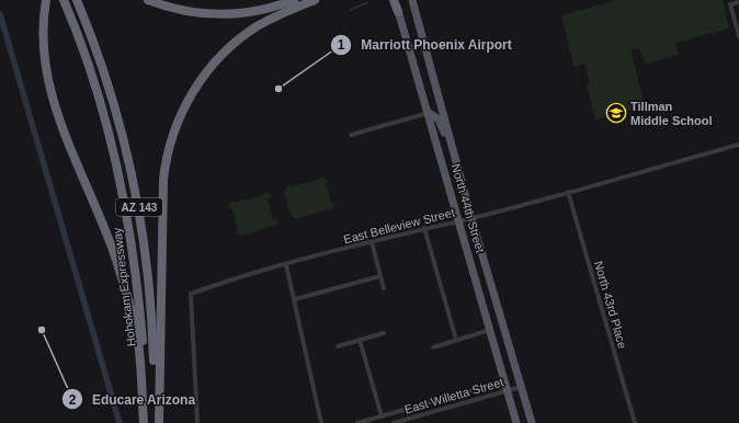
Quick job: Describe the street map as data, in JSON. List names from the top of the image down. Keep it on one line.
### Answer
{"streets":{"highway":["AZ 143","Hohokam Expressway"],"main road":["North 44th Street"],"street":["East Belleview Street","North 43rd Place","East Willetta Street"]},"crossings":[["North 44th Street","East Belleview Street"],["North 44th Street","East Willetta Street"],["East Belleview Street","North 43rd Place"]],"places":{"other":["Marriott Phoenix Airport","Educare Arizona"],"school or university":["Tillman Middle School"]}}
